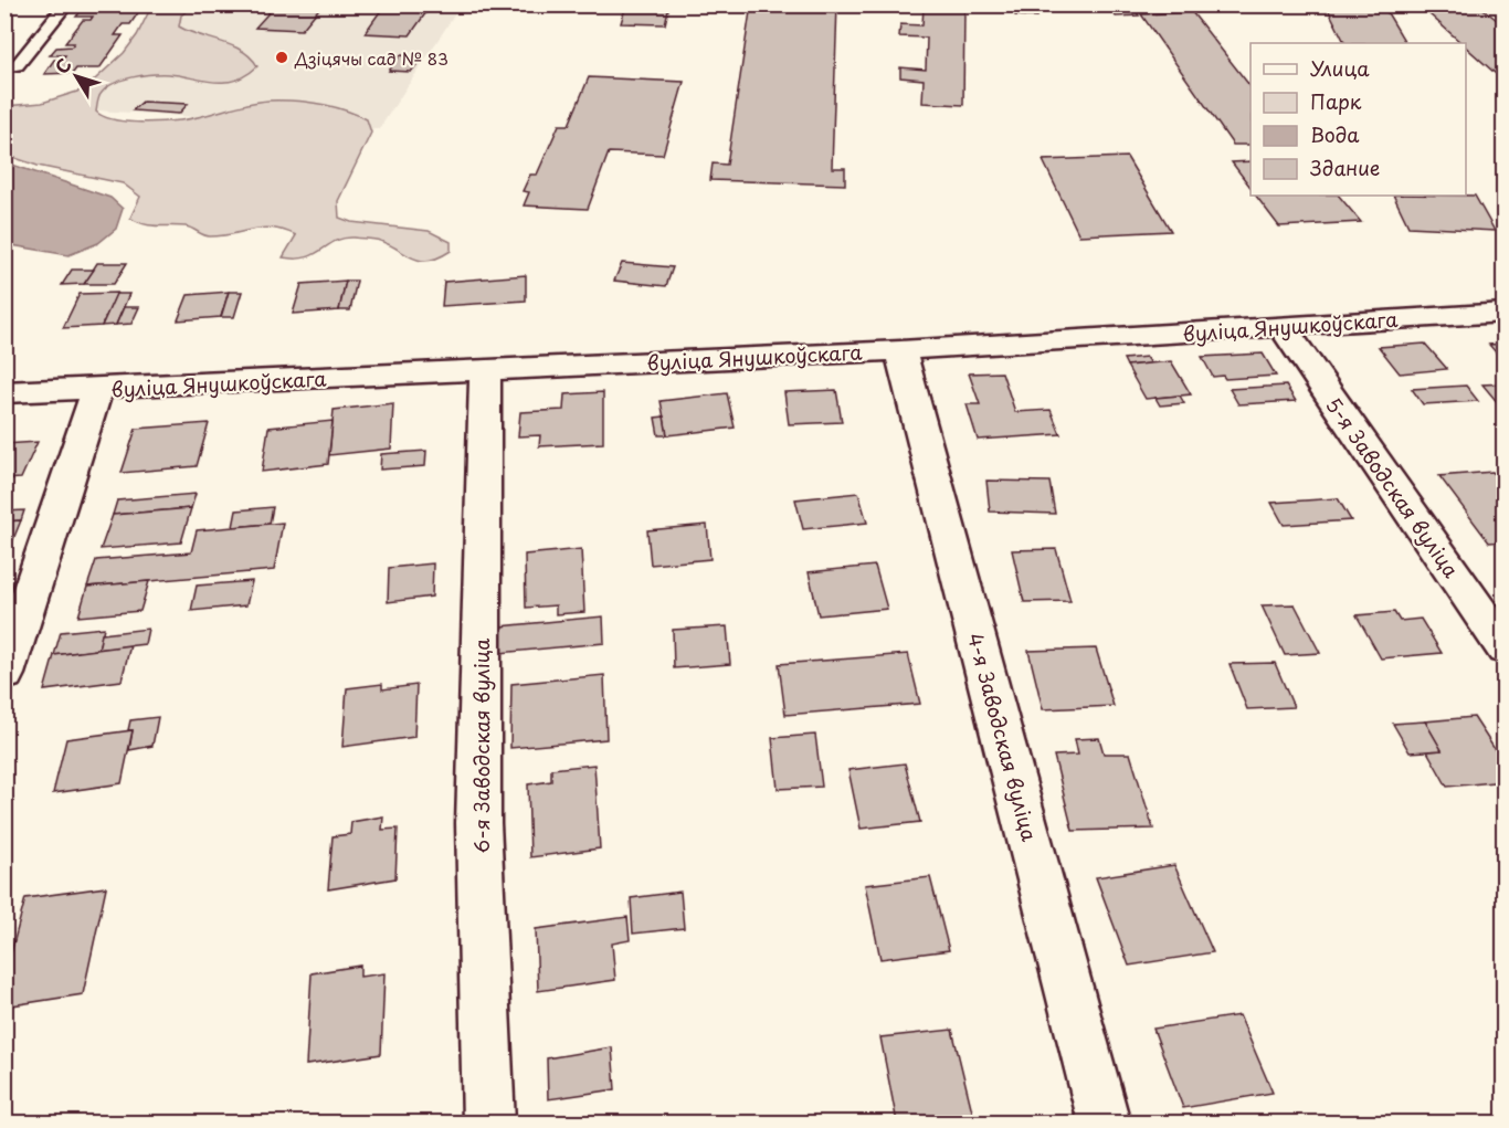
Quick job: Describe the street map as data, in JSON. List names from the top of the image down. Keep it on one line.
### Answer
{"streets":{"street":["вуліца Янушкоўскага","5-я Заводская вуліца","4-я Заводская вуліца","6-я Заводская вуліца"]},"crossings":[["вуліца Янушкоўскага","5-я Заводская вуліца"],["вуліца Янушкоўскага","4-я Заводская вуліца"],["вуліца Янушкоўскага","6-я Заводская вуліца"]],"places":["Дзіцячы сад № 83"],"legend":["Улица","Парк","Вода","Здание"],"north":"top left"}
